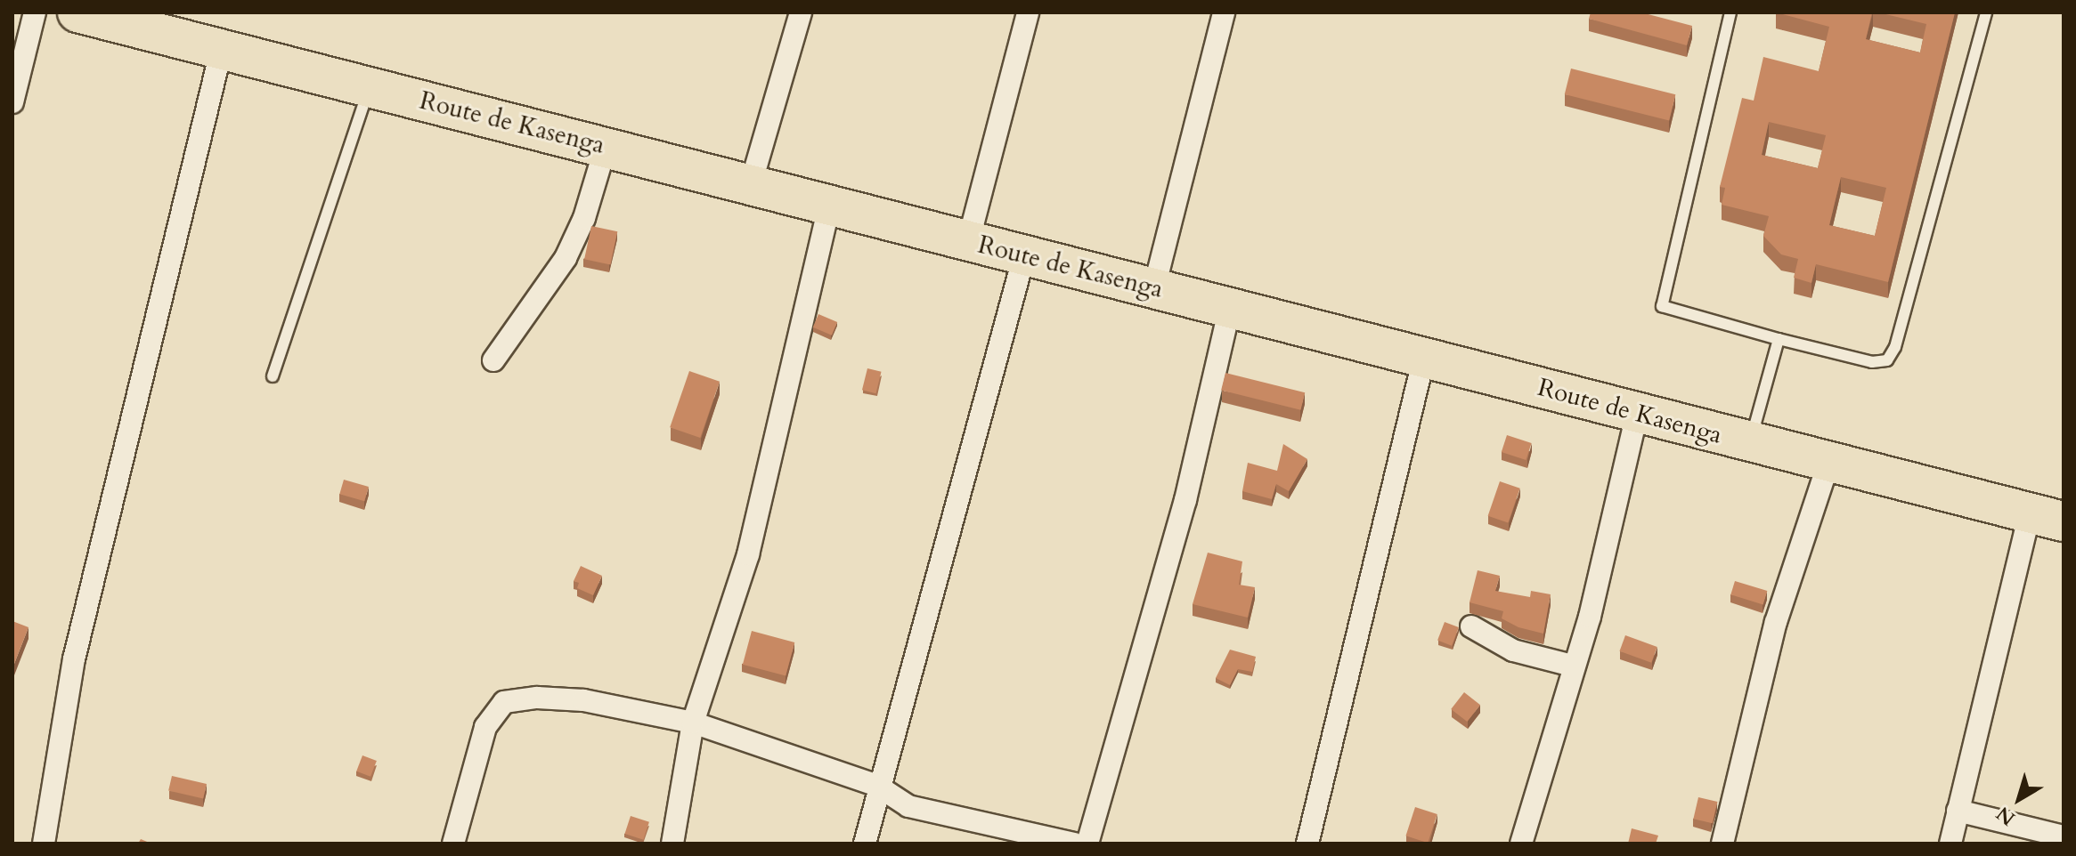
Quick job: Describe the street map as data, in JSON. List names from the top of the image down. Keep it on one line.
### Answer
{"streets":{"highway":["Route de Kasenga"]},"north":"bottom left"}
